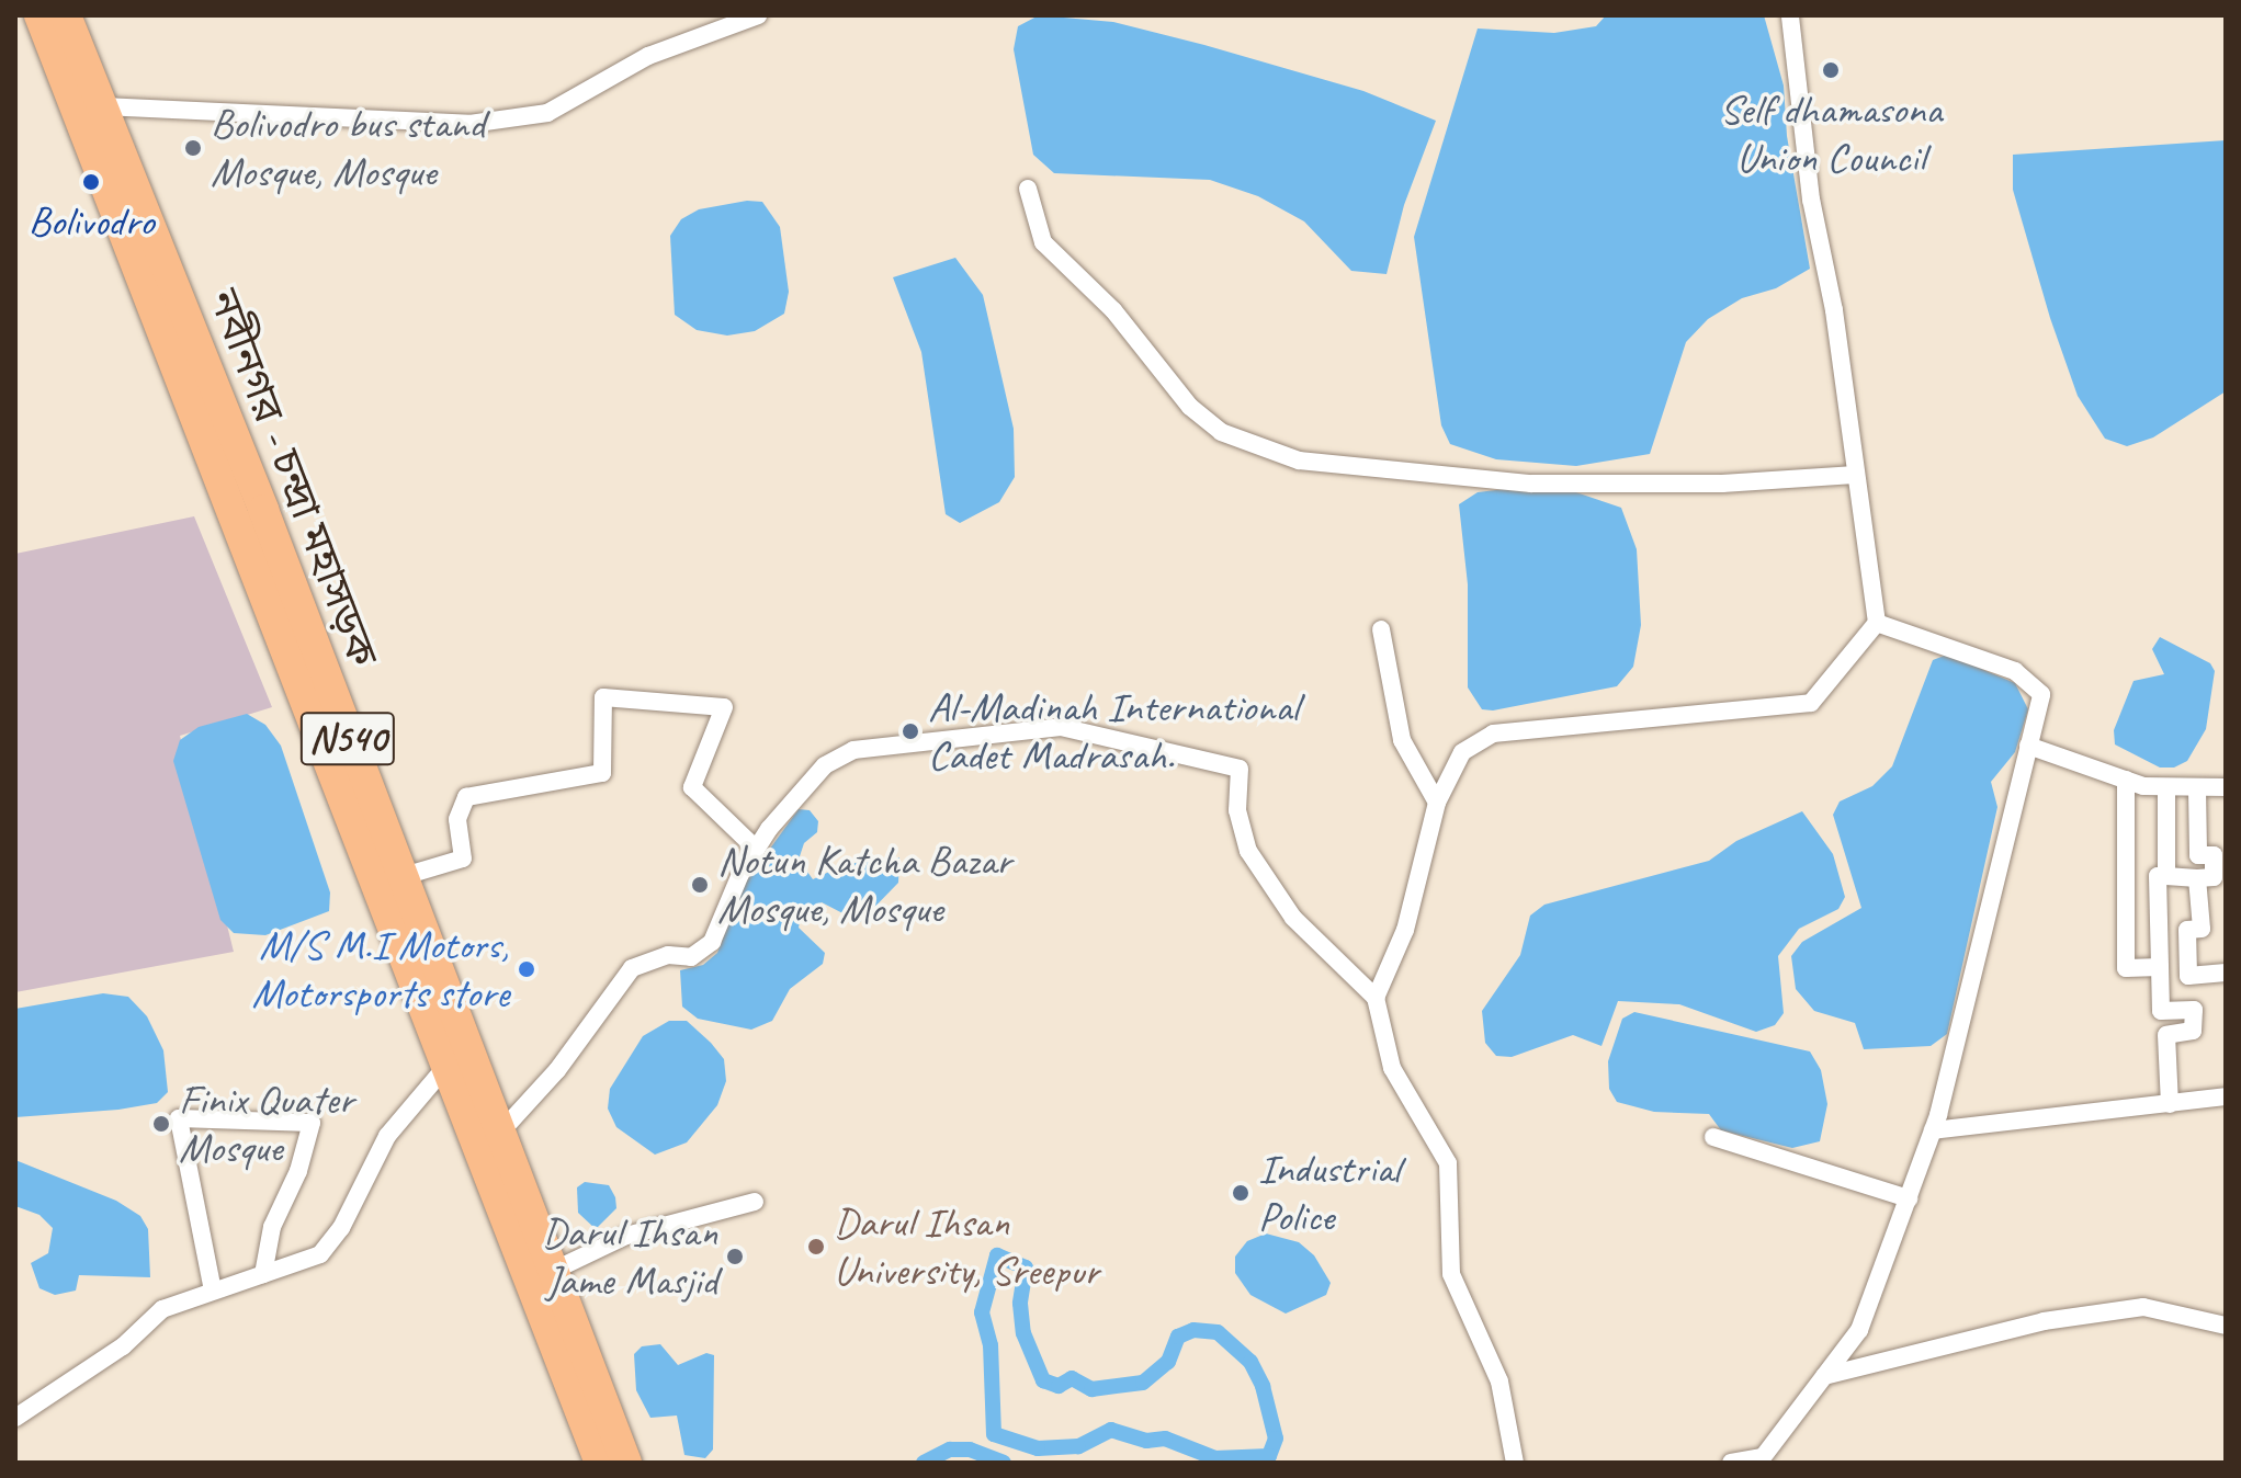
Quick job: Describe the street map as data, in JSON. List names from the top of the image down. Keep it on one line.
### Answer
{"streets":{"highway":["নবীনগর - চন্দ্রা মহাসড়ক","N540"]},"places":["Self dhamasona Union Council","Bolivodro bus stand Mosque, Mosque","Bolivodro","Al-Madinah International Cadet Madrasah.","Notun Katcha Bazar Mosque, Mosque","M/S M.I Motors, Motorsports store","Finix Quater Mosque","Industrial Police","Darul Ihsan University, Sreepur","Darul Ihsan Jame Masjid"]}
